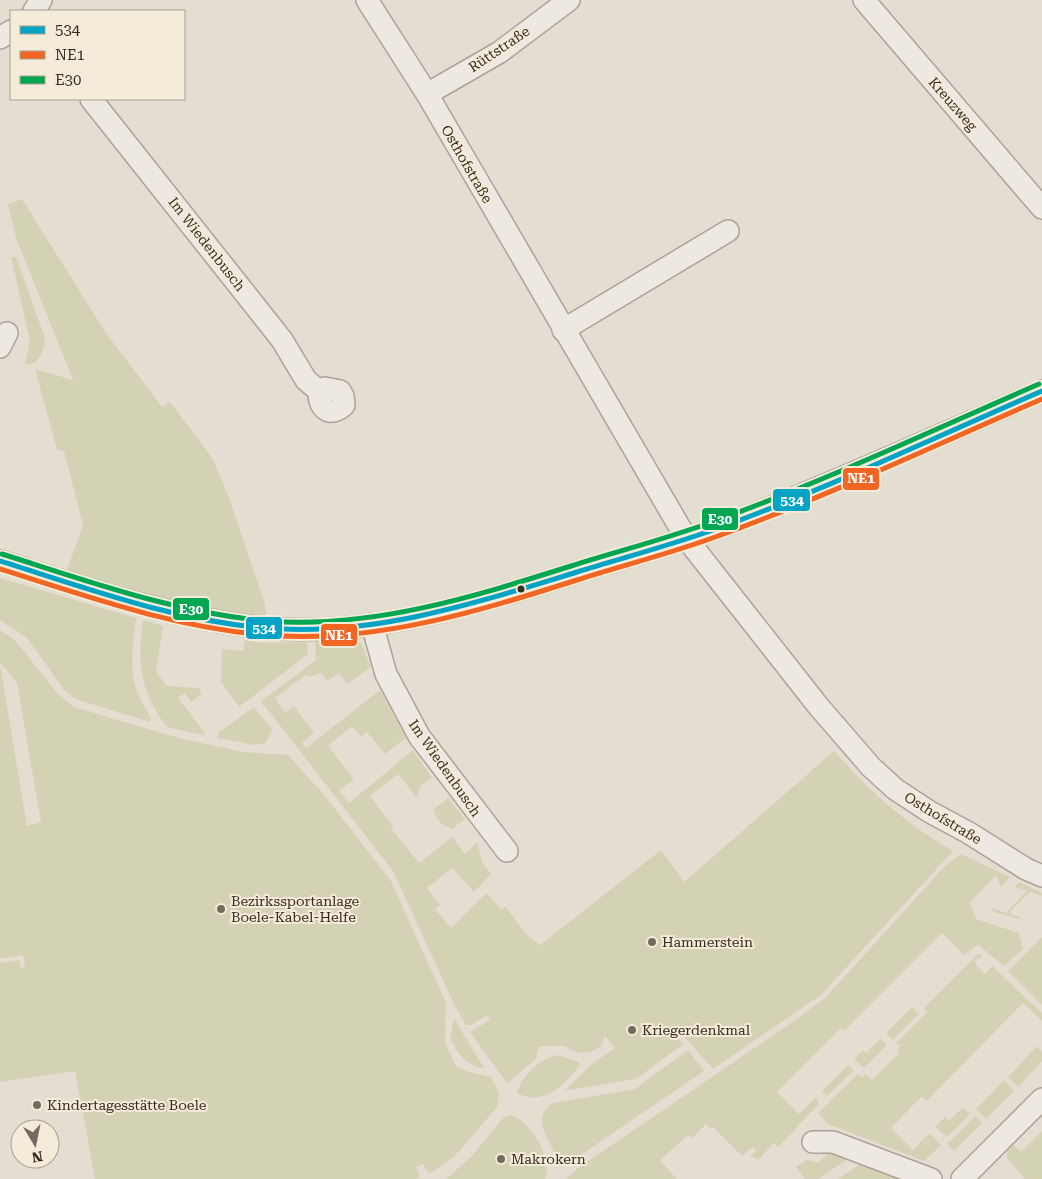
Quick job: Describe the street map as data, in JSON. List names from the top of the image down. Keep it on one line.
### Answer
{"streets":{"street":["Rüttstraße","Kreuzweg","Osthofstraße","Im Wiedenbusch"]},"crossings":[["Rüttstraße","Osthofstraße"]],"places":["Bezirkssportanlage Boele-Kabel-Helfe","Hammerstein","Kriegerdenkmal","Kindertagesstätte Boele","Makrokern"],"lines":["transit line E30","transit line 534","transit line NE1"],"legend":["534","NE1","E30"],"north":"bottom"}
